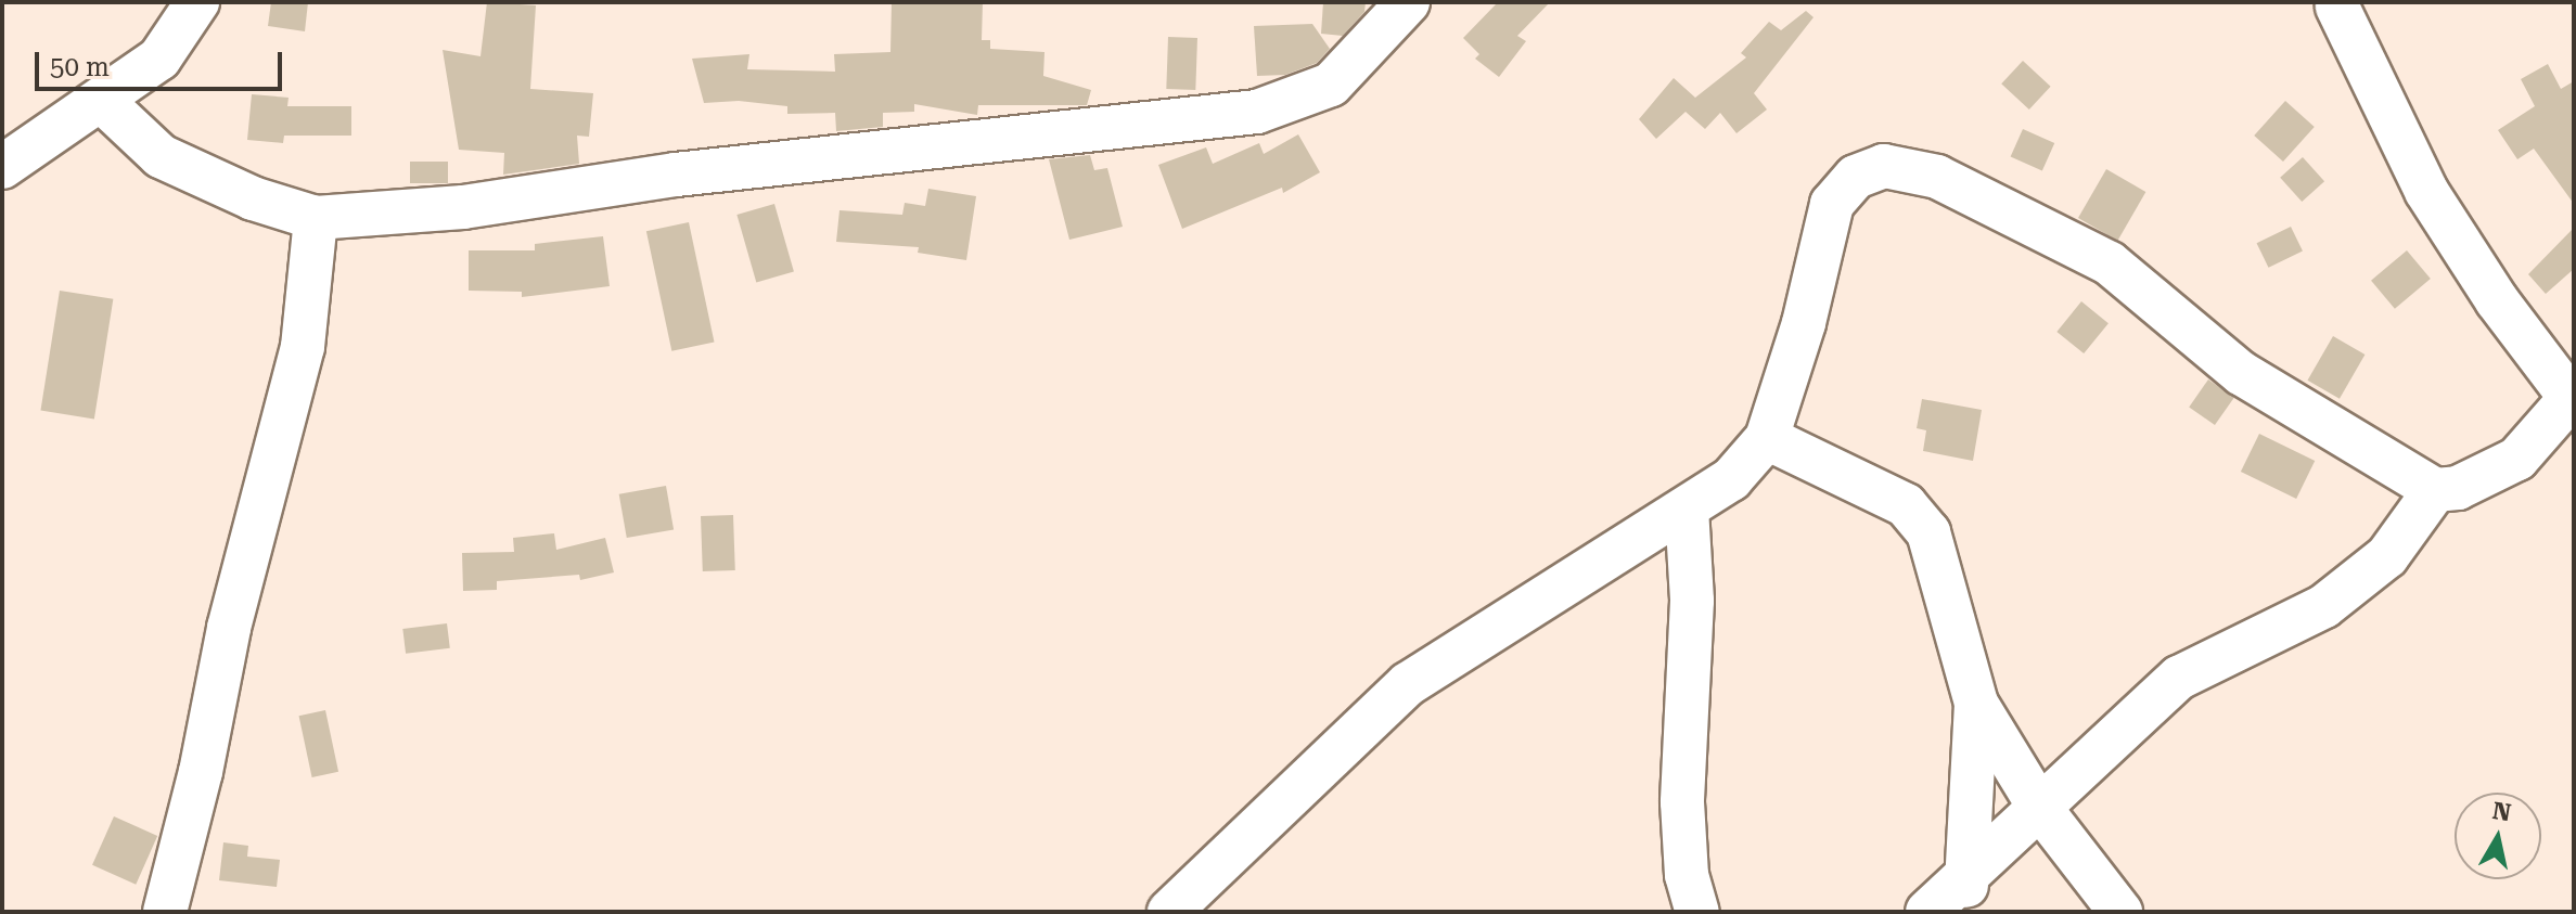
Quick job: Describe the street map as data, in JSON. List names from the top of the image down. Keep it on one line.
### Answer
{"scale_bar":"50 m","north":"top"}
